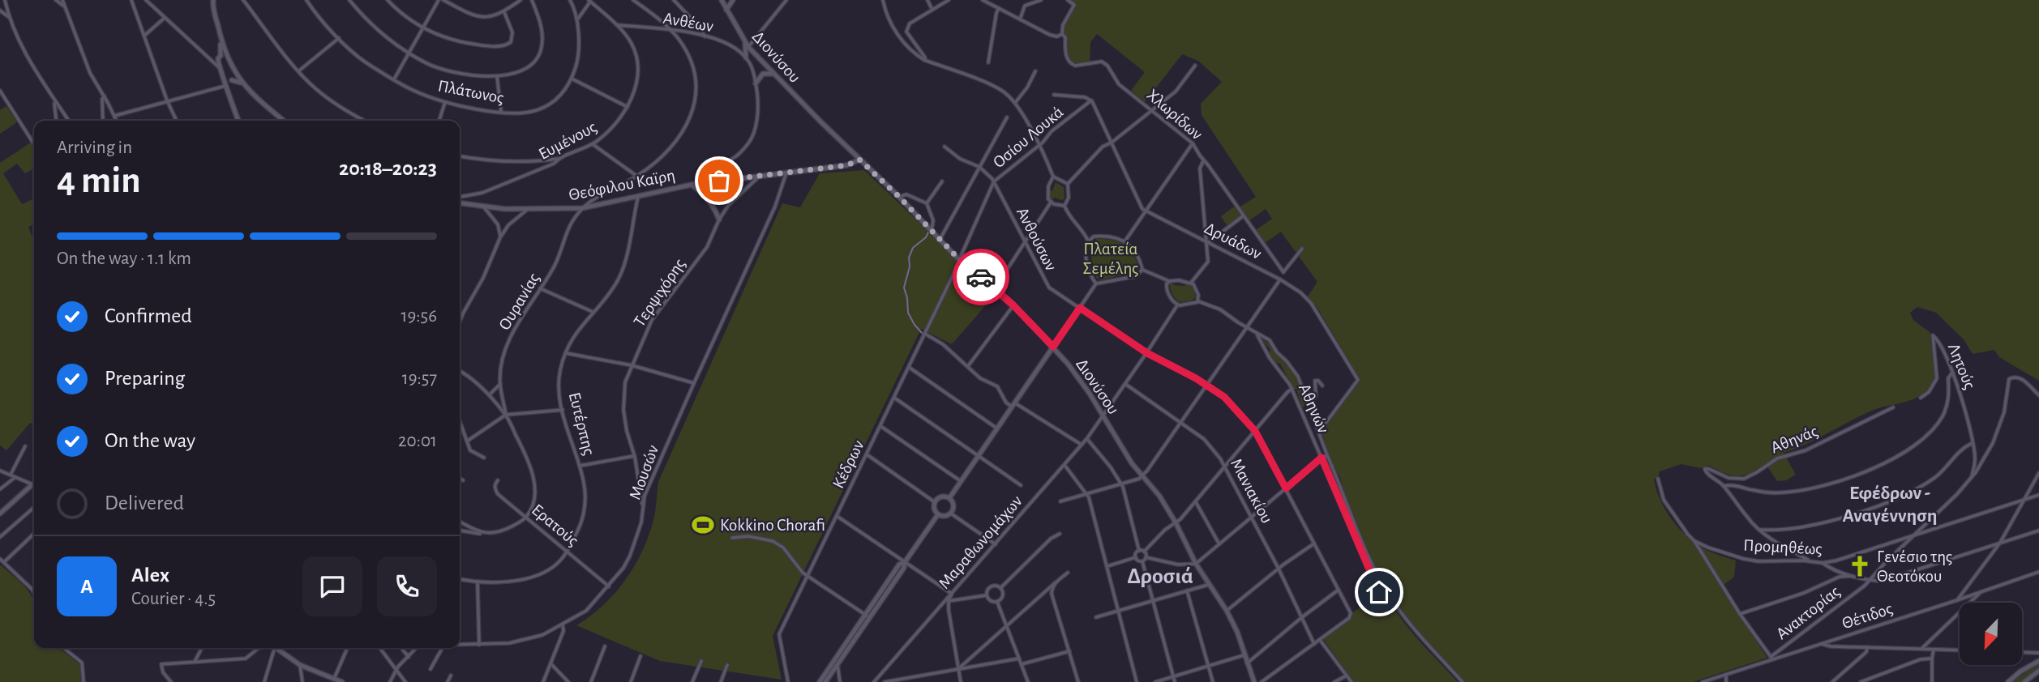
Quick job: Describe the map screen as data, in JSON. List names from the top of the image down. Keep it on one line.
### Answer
{"streets":{"street":["Ανθέων","Διονύσου","Πλάτωνος","Χλωρίδων","Οσίου Λουκά","Ευμένους","Θεόφιλου Καϊρη","Ανθούσων","Δρυάδων","Τερψιχόρης","Ουρανίας","Λητούς","Αθηνών","Ευτέρπης","Αθηνάς","Κέδρων","Μουσών","Μανιακίου","Ερατούς","Μαραθωνομάχων","Προμηθέως","Ανακτορίας","Θέτιδος"]},"crossings":[["Ανθέων","Ευμένους"],["Ανθέων","Ουρανίας"],["Διονύσου","Οσίου Λουκά"],["Διονύσου","Θεόφιλου Καϊρη"],["Διονύσου","Κέδρων"],["Διονύσου","Μαραθωνομάχων"],["Οσίου Λουκά","Ανθούσων"],["Οσίου Λουκά","Κέδρων"],["Θεόφιλου Καϊρη","Τερψιχόρης"],["Θεόφιλου Καϊρη","Ουρανίας"],["Θεόφιλου Καϊρη","Ευτέρπης"],["Θεόφιλου Καϊρη","Μουσών"],["Ανθούσων","Μαραθωνομάχων"],["Δρυάδων","Αθηνών"],["Τερψιχόρης","Μουσών"],["Λητούς","Ανακτορίας"],["Αθηνών","Μαραθωνομάχων"],["Ευτέρπης","Ερατούς"],["Μουσών","Ερατούς"],["Μανιακίου","Μαραθωνομάχων"],["Προμηθέως","Ανακτορίας"],["Ανακτορίας","Θέτιδος"]],"districts":["Εφέδρων - Αναγέννηση","Δροσιά"],"parks":["Πλατεία Σεμέλης"],"places":{"sports":["Kokkino Chorafi"],"church":["Γενέσιο της Θεοτόκου"]},"north":"bottom left","page":{"heading":["4 min","Arriving in","20:18–20:23"],"panel":["Alex","Courier · 4.5"],"bar":"On the way · 1.1 km","list":[["Confirmed","19:56"],["Preparing","19:57"],["On the way","20:01"],"Delivered"],"round":"A"}}
